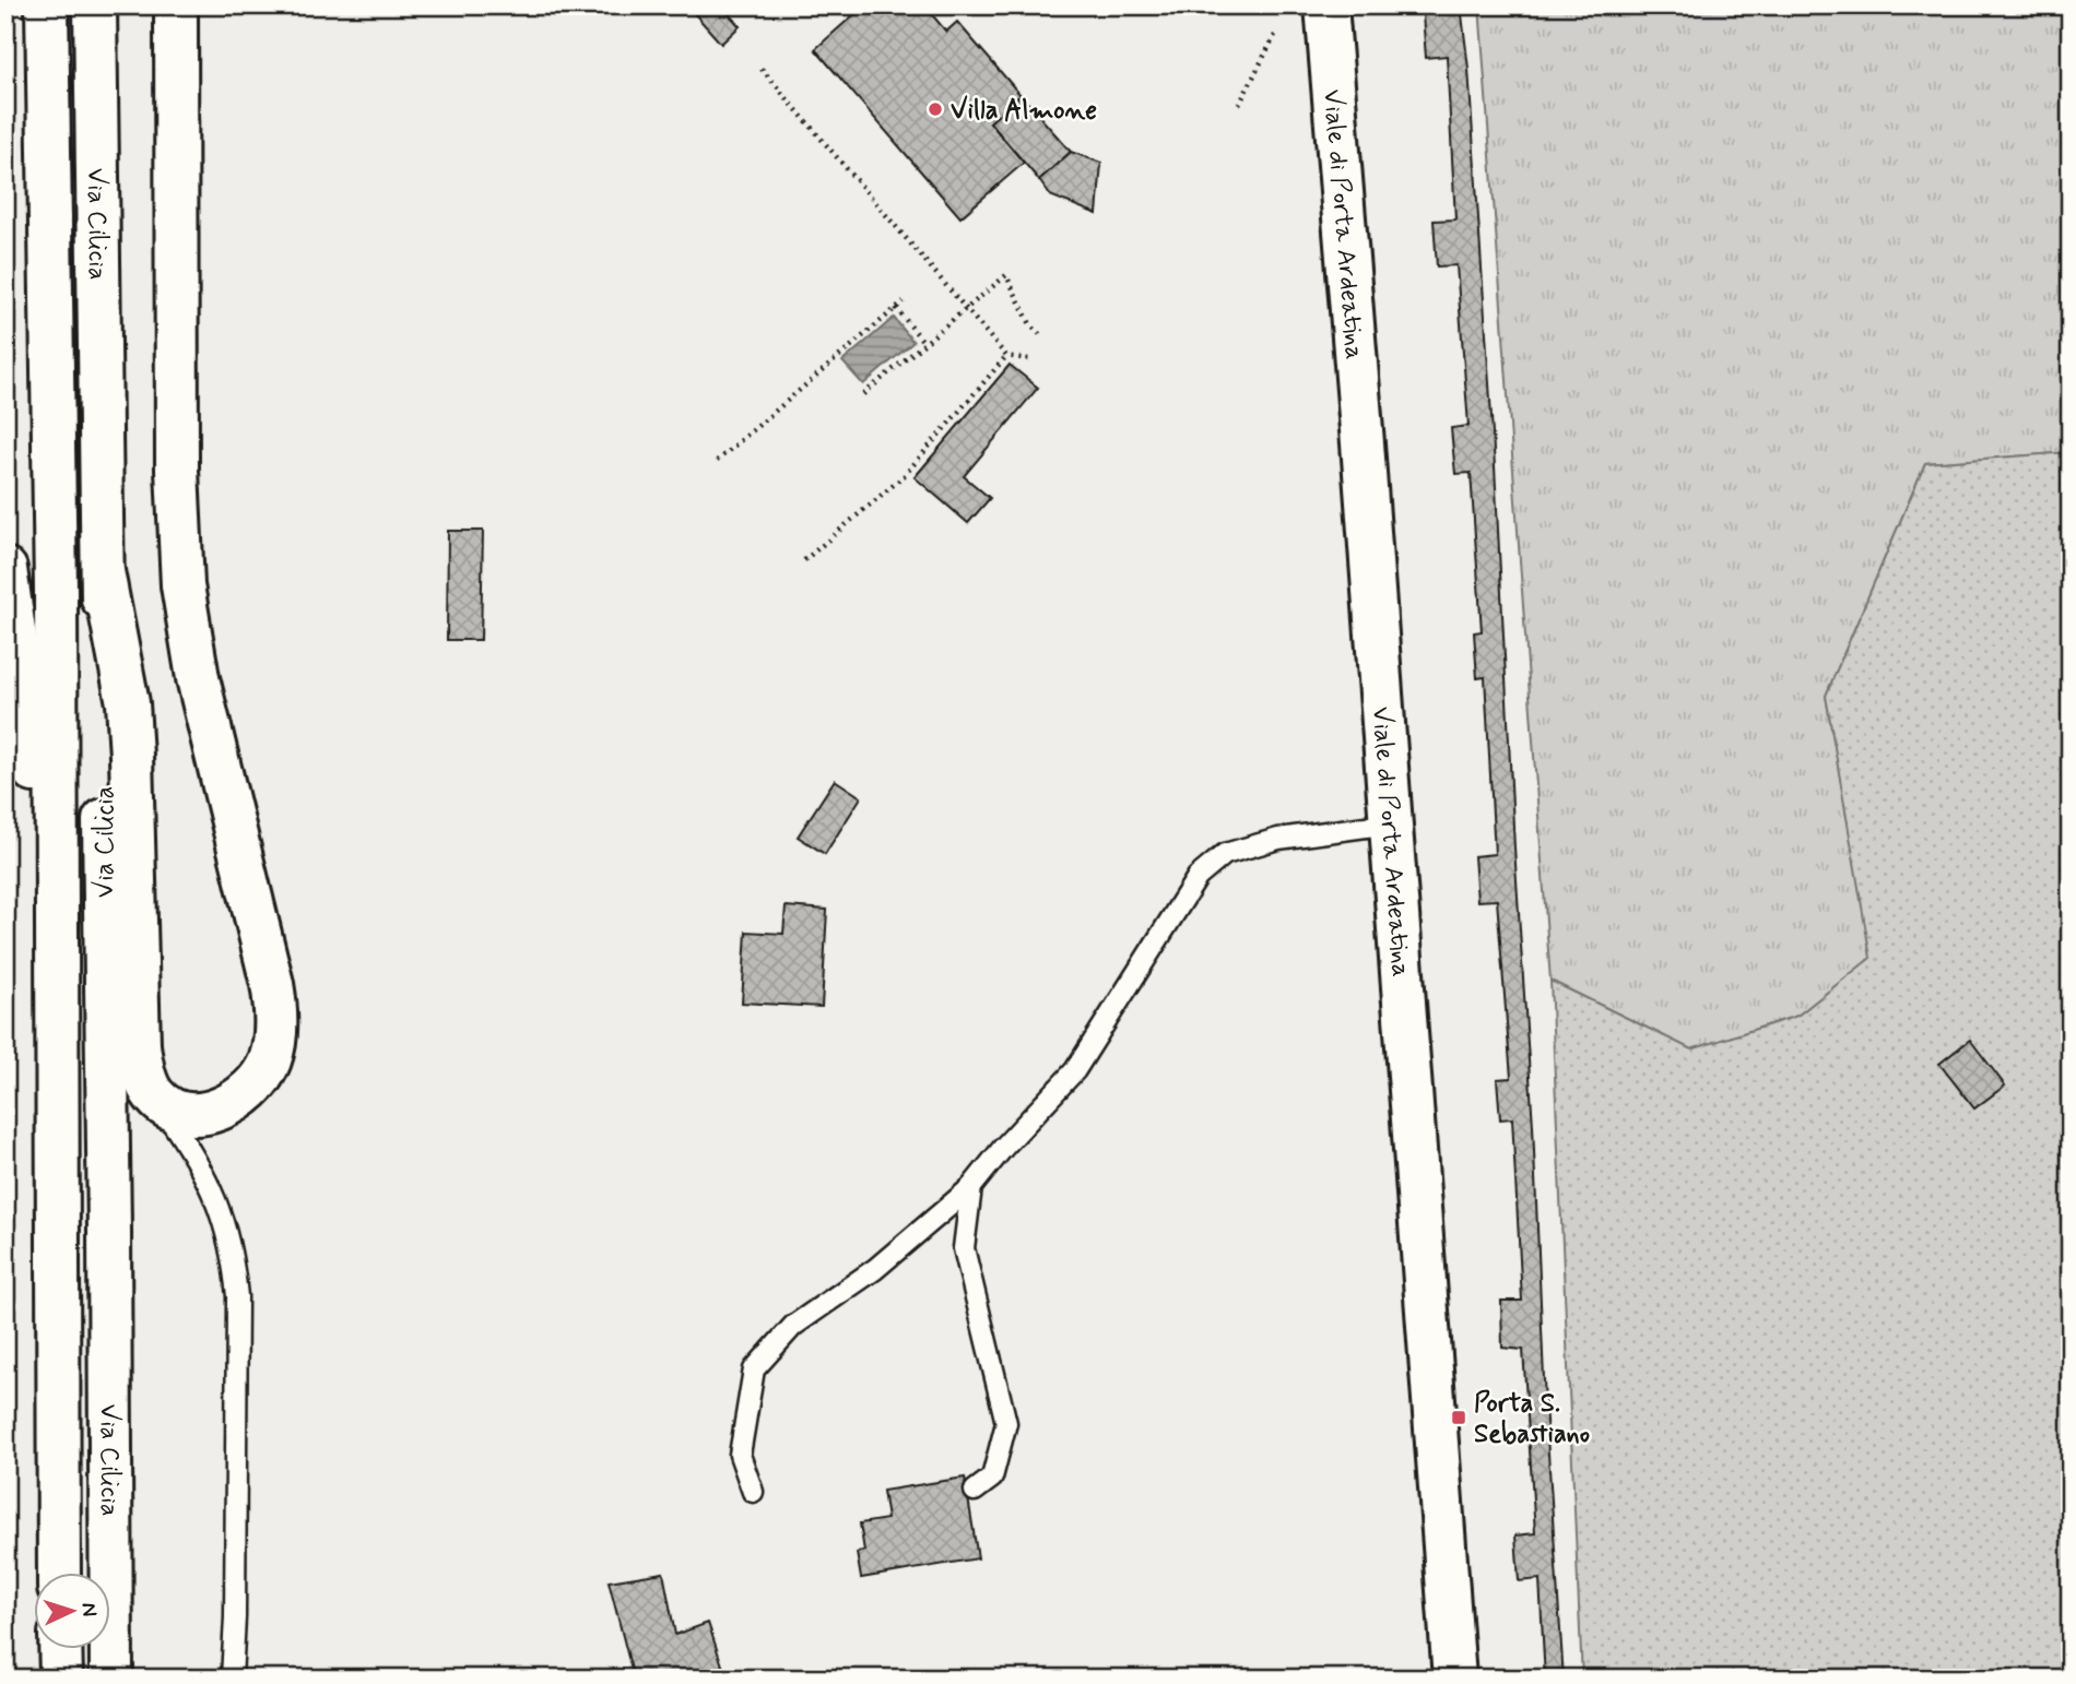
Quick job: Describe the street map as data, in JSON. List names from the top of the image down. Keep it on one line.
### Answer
{"streets":{"main road":["Via Cilicia","Viale di Porta Ardeatina"]},"places":{"other":["Villa Almone"],"transit":["Porta S. Sebastiano"]},"north":"right"}
